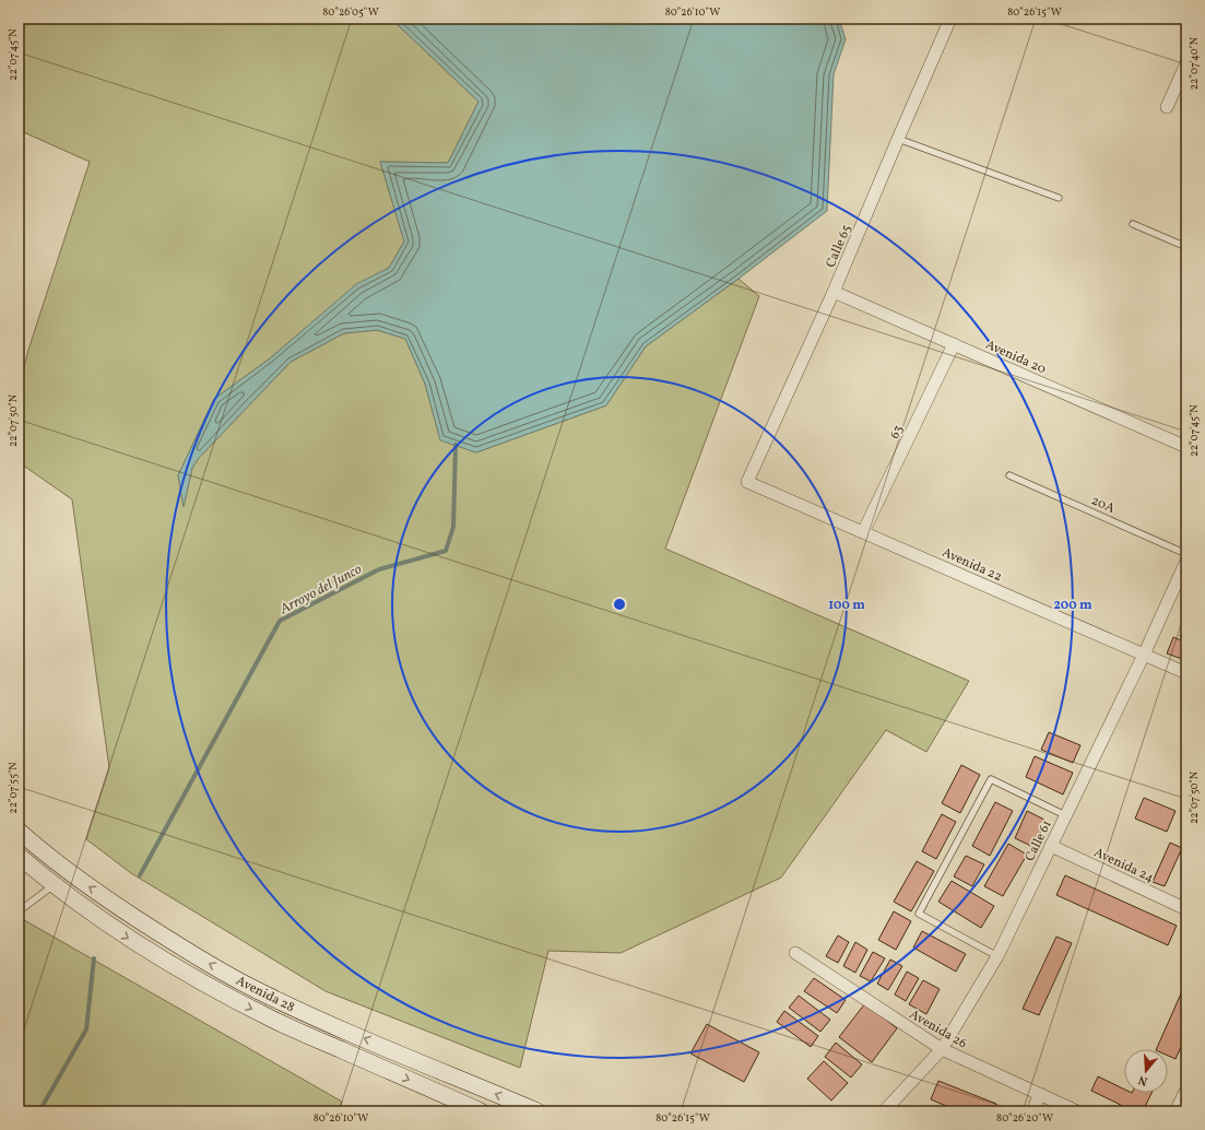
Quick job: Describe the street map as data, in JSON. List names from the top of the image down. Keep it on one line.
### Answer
{"streets":{"main road":["Avenida 28"],"street":["Calle 65","Avenida 20","63","Avenida 22","Calle 61","Avenida 24","Avenida 26"],"lane":["20A"]},"crossings":[["Calle 65","Avenida 20"],["Calle 65","Avenida 22"],["Avenida 20","63"],["63","Avenida 22"],["Avenida 22","Calle 61"],["Calle 61","Avenida 24"],["Calle 61","Avenida 26"]],"water":["Arroyo del Junco"],"north":"bottom","coordinates":["80°26'05\"W","80°26'10\"W","80°26'15\"W","22°07'45\"N","22°07'40\"N","22°07'50\"N","22°07'55\"N","80°26'20\"W"],"rings":["100 m","200 m"]}
